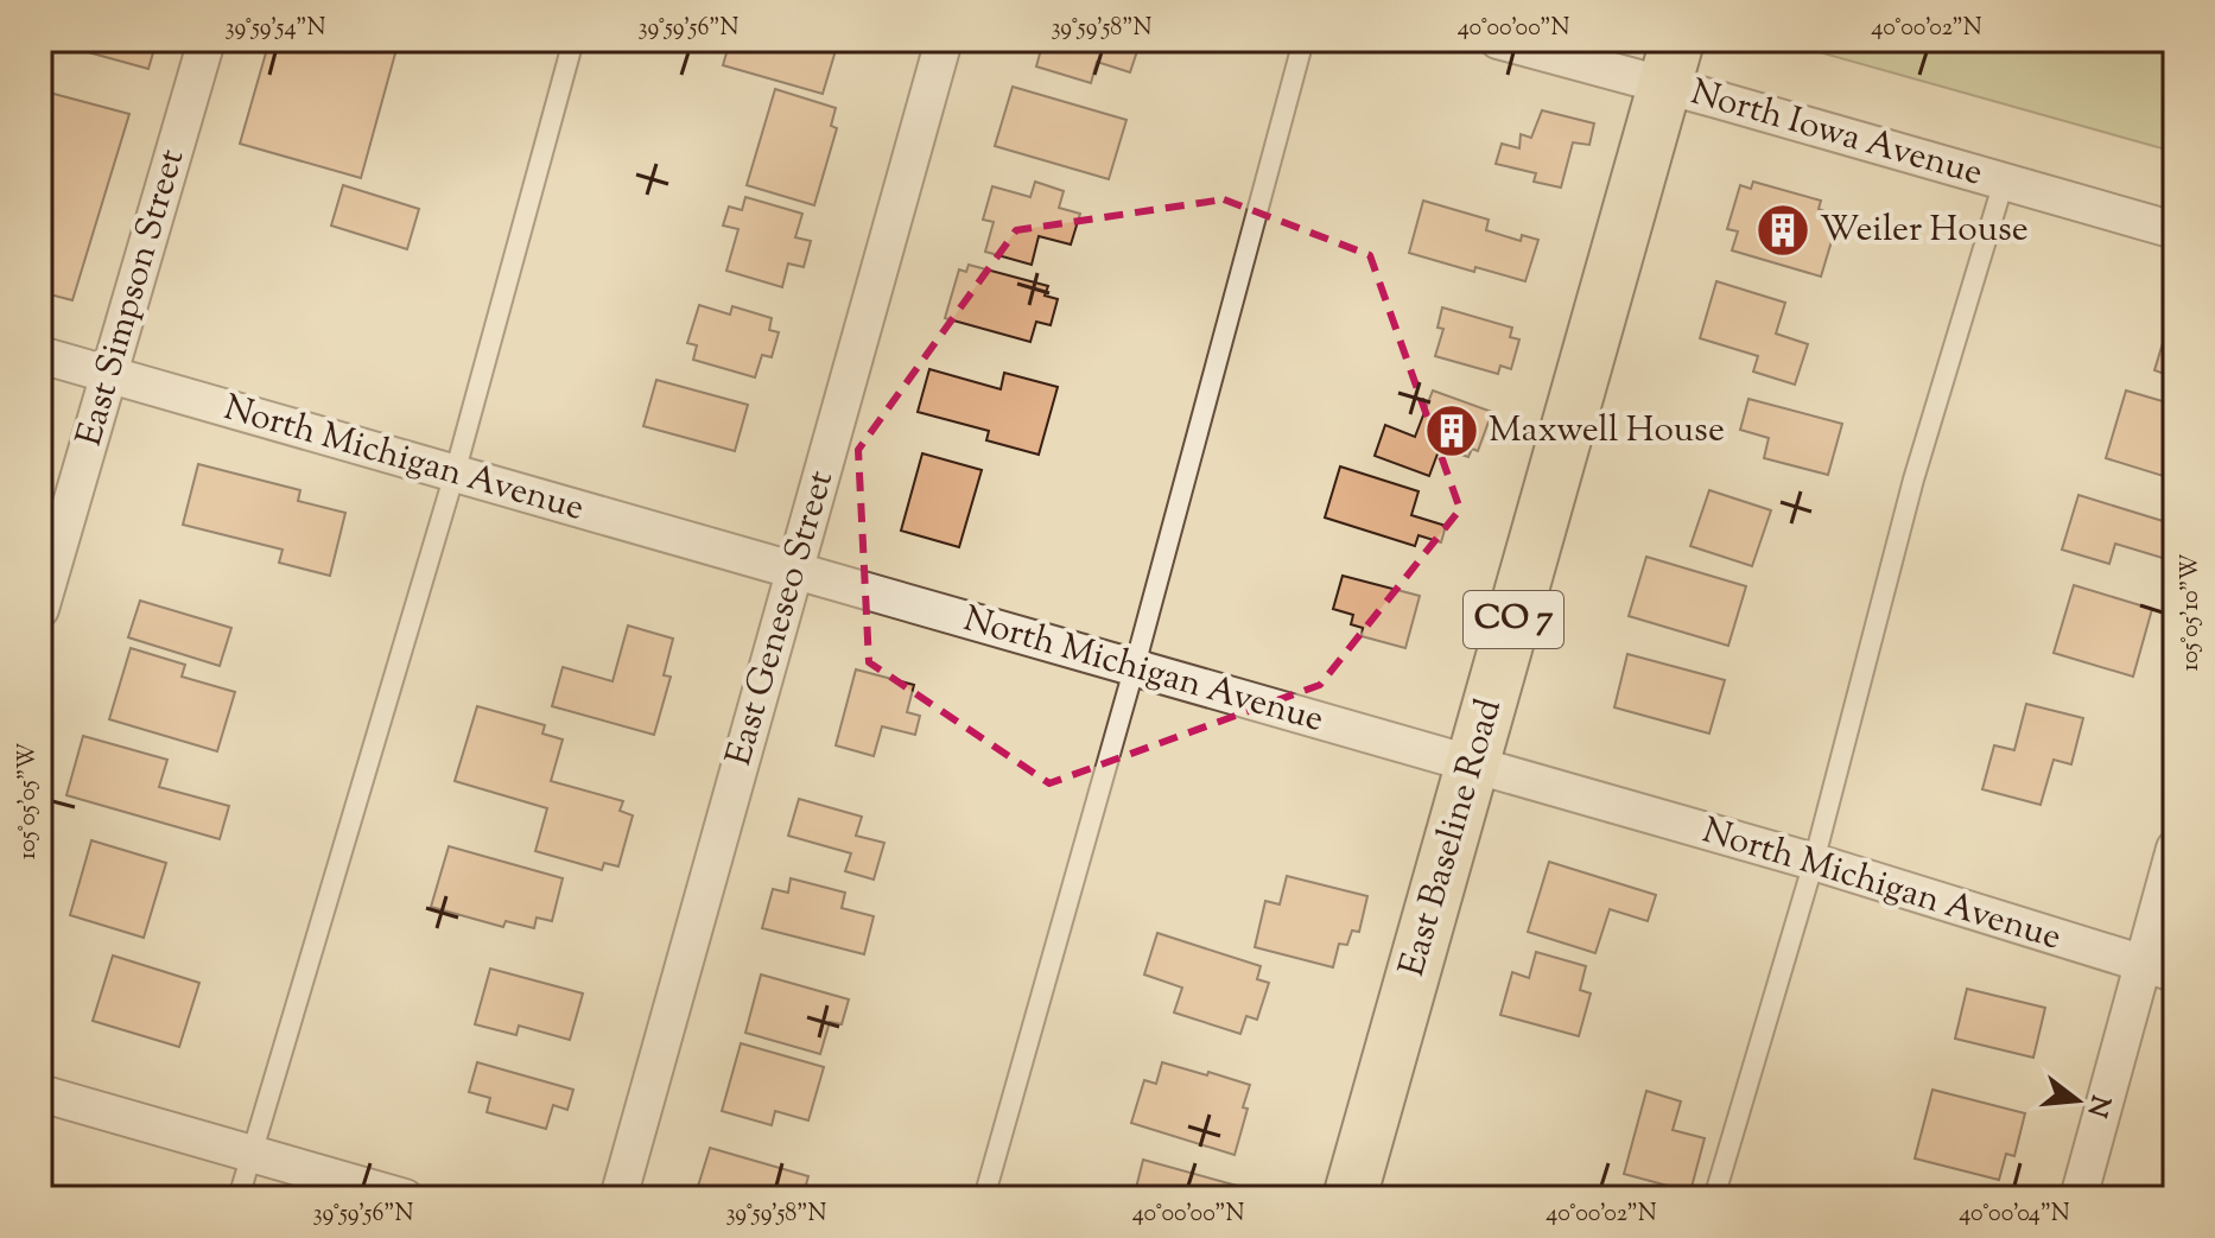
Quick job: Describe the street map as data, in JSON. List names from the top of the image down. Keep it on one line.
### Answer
{"streets":{"main road":["CO 7","East Baseline Road"],"street":["North Iowa Avenue","East Simpson Street","North Michigan Avenue","East Geneseo Street"]},"crossings":[["North Iowa Avenue","East Baseline Road"],["East Simpson Street","North Michigan Avenue"],["North Michigan Avenue","East Geneseo Street"],["North Michigan Avenue","East Baseline Road"]],"places":{"building":["Weiler House","Maxwell House"]},"north":"right","coordinates":["39°59'54\"N","39°59'56\"N","39°59'58\"N","40°00'00\"N","40°00'02\"N","105°05'10\"W","105°05'05\"W","40°00'04\"N"]}
